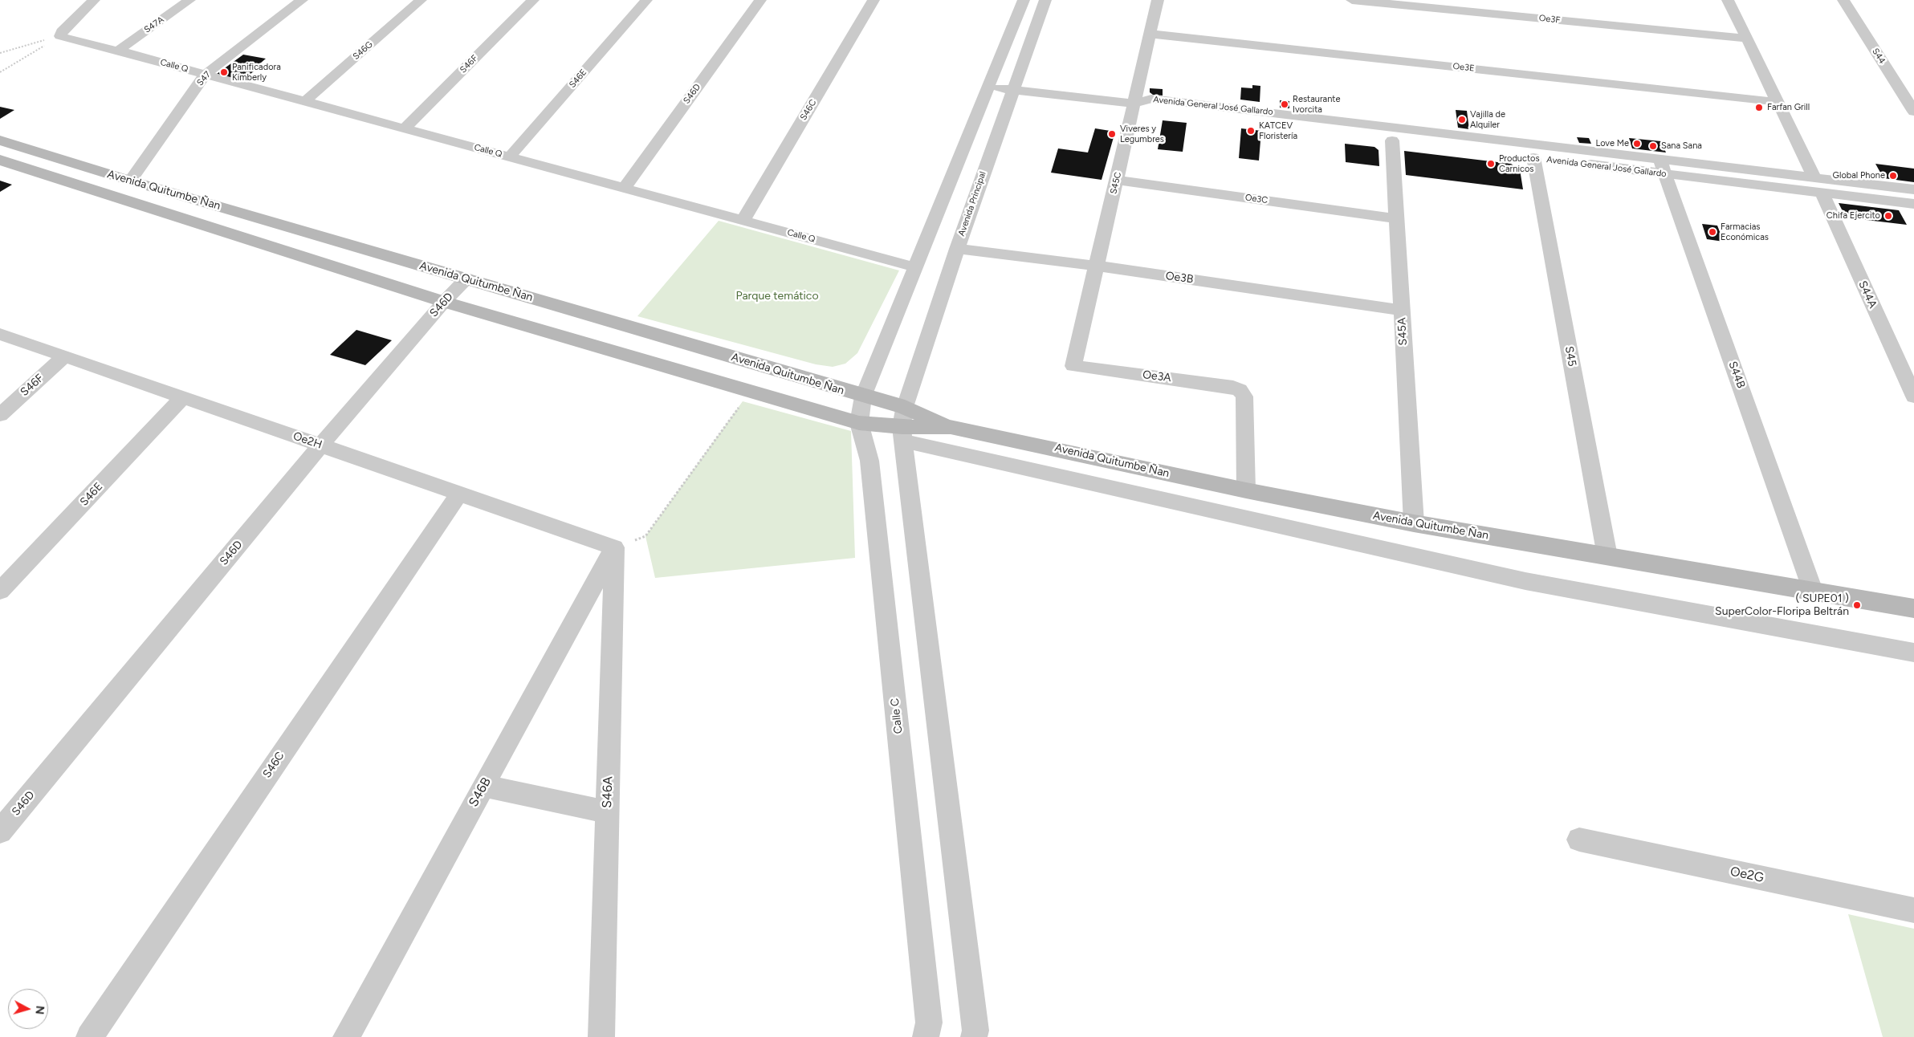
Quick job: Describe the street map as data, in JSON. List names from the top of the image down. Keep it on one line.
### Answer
{"streets":{"street":["Oe3F","S47A","S46G","S44","S46F","Calle Q","Oe3E","S47","S46E","S46D","Avenida General José Gallardo","S46C","S45C","Avenida Quitumbe Ñan","Oe3C","Avenida Principal","Oe3B","S44A","S45A","S45","S44B","Oe3A","Oe2H","Calle C","S46B","S46A","Oe2G"]},"crossings":[["S47A","Calle Q"],["S46G","Calle Q"],["S46F","Calle Q"],["S46F","Oe2H"],["Calle Q","S47"],["Calle Q","S46E"],["Calle Q","S46D"],["Calle Q","S46C"],["Oe3E","S45C"],["S47","Avenida Quitumbe Ñan"],["S46E","Oe2H"],["S46D","Avenida Quitumbe Ñan"],["S46D","Oe2H"],["Avenida General José Gallardo","S45C"],["Avenida General José Gallardo","Avenida Principal"],["Avenida General José Gallardo","S44A"],["Avenida General José Gallardo","S45A"],["Avenida General José Gallardo","S45"],["Avenida General José Gallardo","S44B"],["S46C","Oe2H"],["S45C","Oe3C"],["S45C","Oe3B"],["S45C","Oe3A"],["Avenida Quitumbe Ñan","Avenida Principal"],["Avenida Quitumbe Ñan","S45A"],["Avenida Quitumbe Ñan","S45"],["Avenida Quitumbe Ñan","S44B"],["Avenida Quitumbe Ñan","Oe3A"],["Avenida Quitumbe Ñan","Calle C"],["Oe3C","S45A"],["Avenida Principal","Oe3B"],["Oe3B","S45A"],["Oe2H","S46B"],["Oe2H","S46A"],["S46B","S46A"]],"parks":["Parque temático"],"places":["Panificadora Kimberly","Restaurante Ivorcita","Farfan Grill","Vajilla de Alquiler","KATCEV Floristería","Viveres y Legumbres","Love Me","Sana Sana","Productos Carnicos","Global Phone","Chifa Ejercito","Farmacias Económicas","( SUPE01 ) SuperColor-Floripa Beltrán"],"north":"right"}
